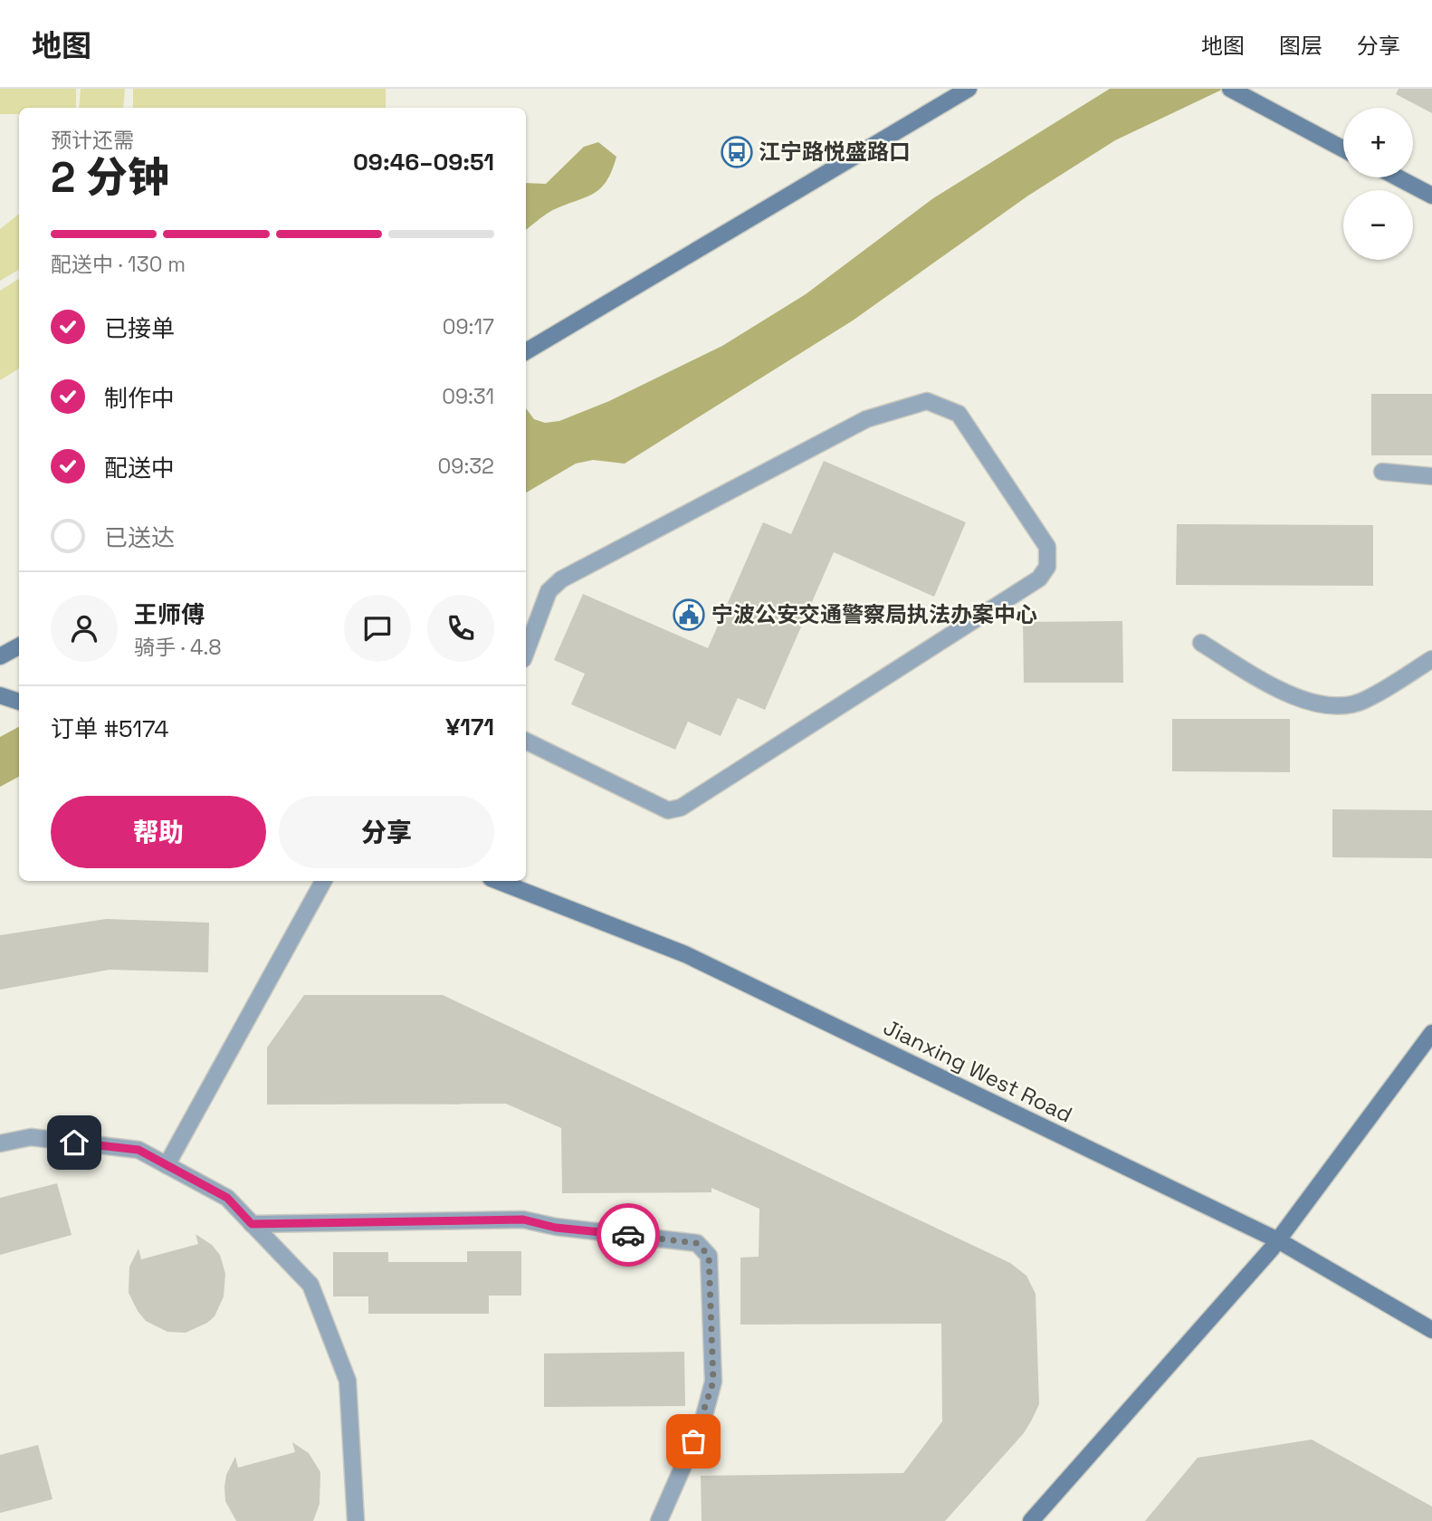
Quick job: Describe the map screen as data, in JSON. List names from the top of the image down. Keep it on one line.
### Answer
{"streets":{"street":["Jianxing West Road"]},"places":{"bus stop":["江宁路悦盛路口"],"public building":["宁波公安交通警察局执法办案中心"]},"page":{"header":"地图","nav":["地图","图层","分享"],"map_buttons":["+","−"],"heading":["2 分钟","预计还需","09:46–09:51"],"panel":["王师傅","骑手 · 4.8","订单 #5174","¥171"],"bar":"配送中 · 130 m","list":[["已接单","09:17"],["制作中","09:31"],["配送中","09:32"],"已送达"],"buttons":["帮助","分享"]}}
